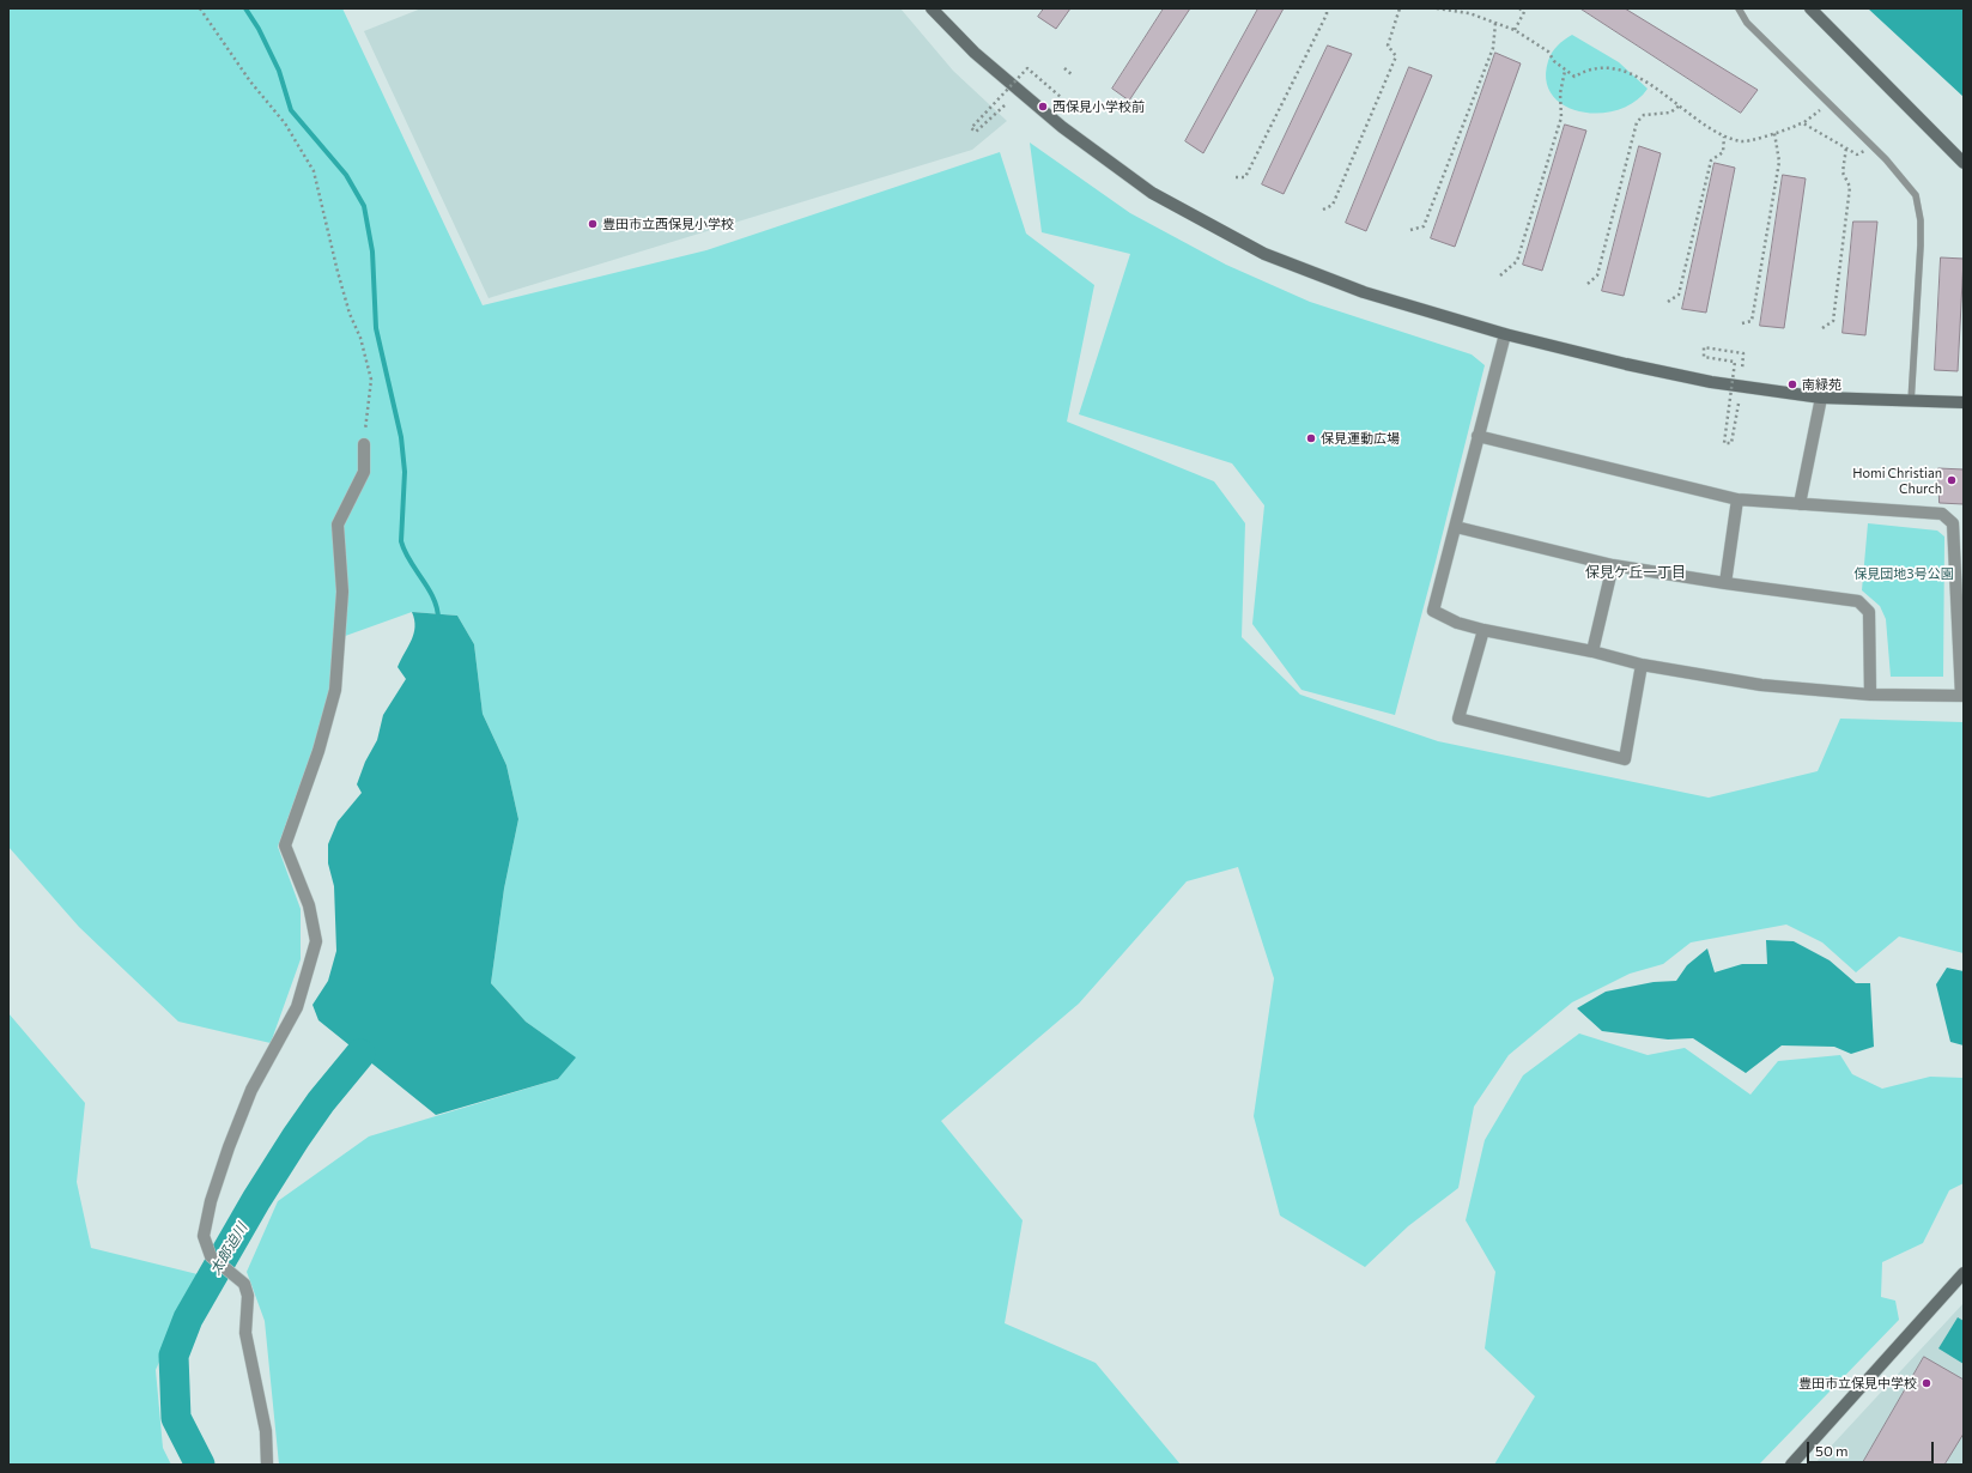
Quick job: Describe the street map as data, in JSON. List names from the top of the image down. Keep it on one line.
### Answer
{"districts":["保見ケ丘一丁目"],"water":["太郎迫川"],"parks":["保見団地3号公園"],"places":["西保見小学校前","豊田市立西保見小学校","南緑苑","保見運動広場","Homi Christian Church","豊田市立保見中学校"],"scale_bar":"50 m"}
